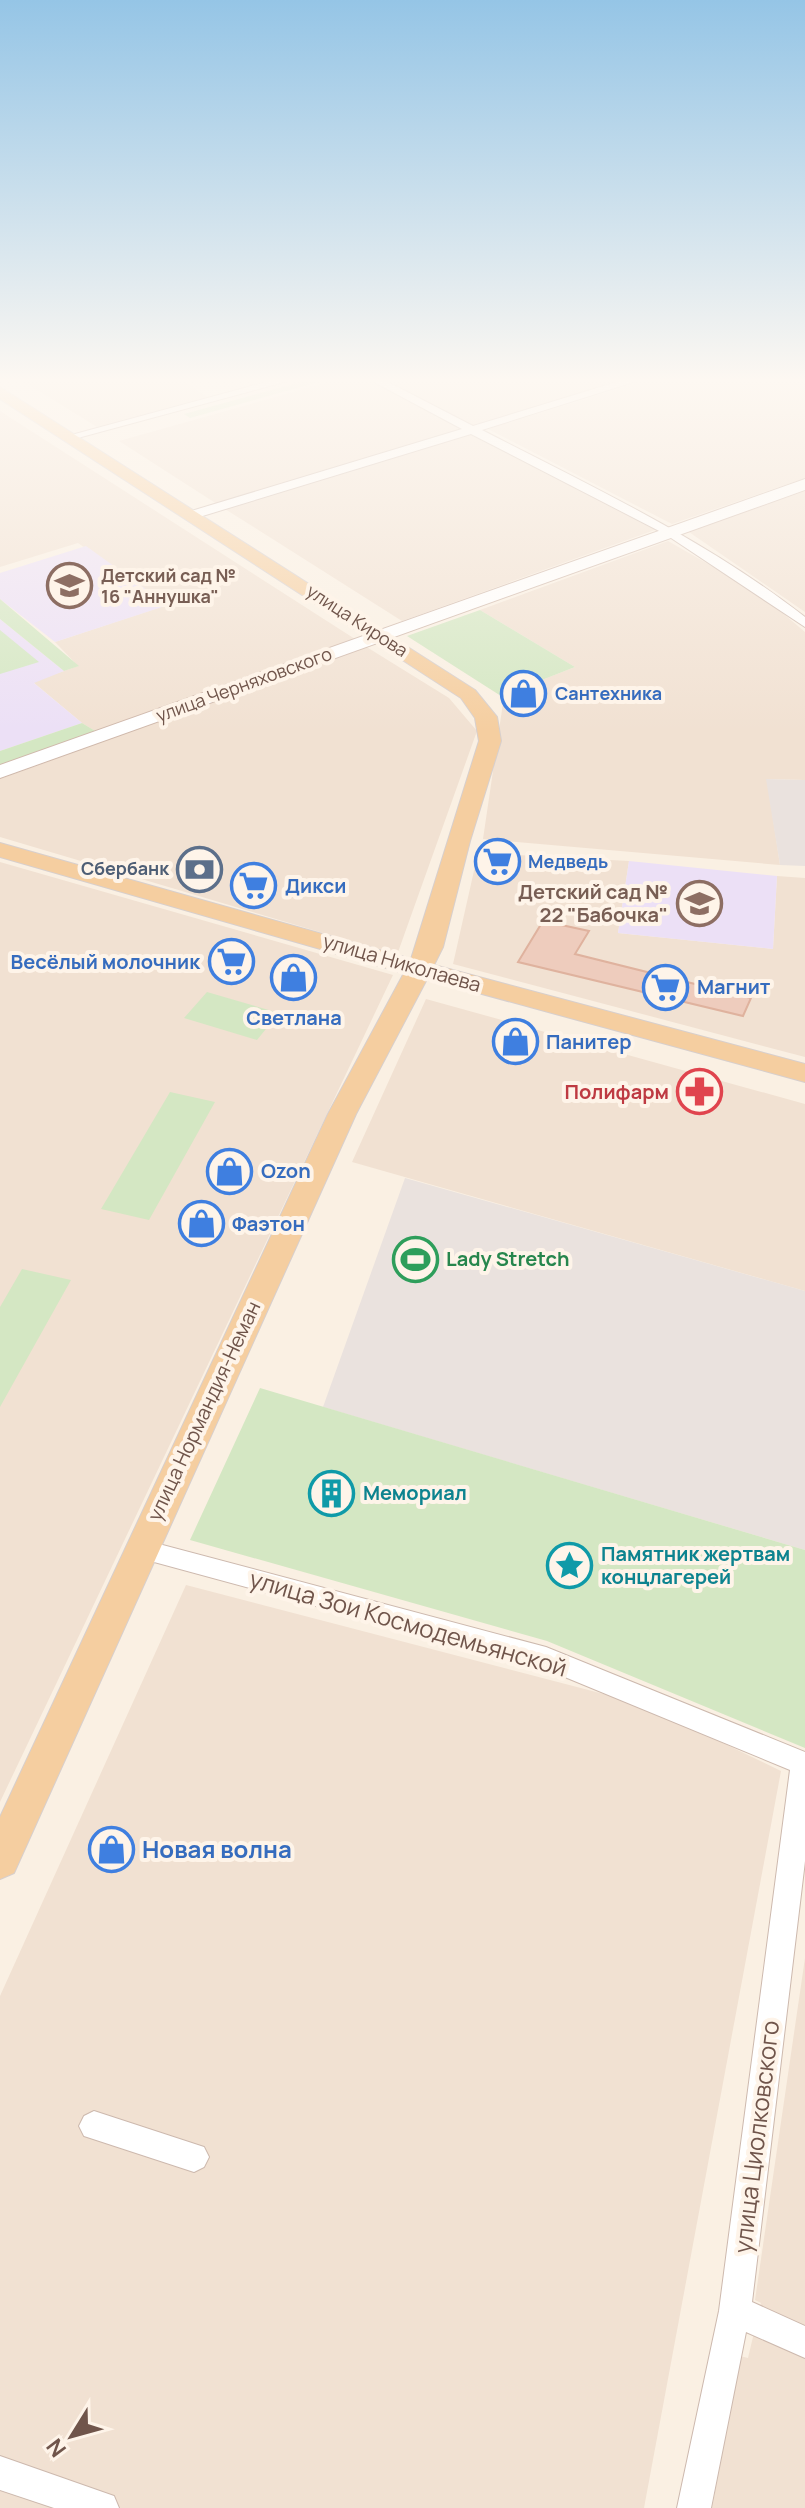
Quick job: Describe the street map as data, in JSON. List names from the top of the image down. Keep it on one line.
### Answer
{"streets":{"main road":["улица Кирова","улица Николаева","улица Нормандия-Неман"],"street":["улица Черняховского","улица Зои Космодемьянской","улица Циолковского"]},"crossings":[["улица Кирова","улица Черняховского"],["улица Кирова","улица Николаева"],["улица Кирова","улица Нормандия-Неман"],["улица Николаева","улица Нормандия-Неман"],["улица Нормандия-Неман","улица Зои Космодемьянской"],["улица Зои Космодемьянской","улица Циолковского"]],"places":{"school or university":["Детский сад № 16 \"Аннушка\"","Детский сад № 22 \"Бабочка\""],"shop":["Сантехника","Светлана","Панитер","Ozon","Фаэтон","Новая волна"],"supermarket":["Медведь","Дикси","Весёлый молочник","Магнит"],"bank":["Сбербанк"],"pharmacy":["Полифарм"],"sports":["Lady Stretch"],"building":["Мемориал"],"place":["Памятник жертвам концлагерей"]},"north":"bottom left"}
